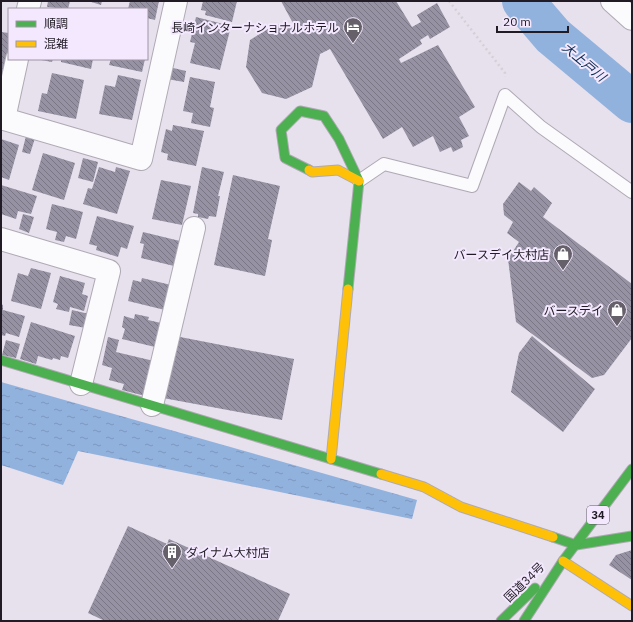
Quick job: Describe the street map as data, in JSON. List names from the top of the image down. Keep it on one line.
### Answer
{"streets":{"main road":["34","国道34号"]},"water":["大上戸川"],"places":{"hotel":["長崎インターナショナルホテル"],"shop":["バースデイ大村店","バースデイ"],"building":["ダイナム大村店"]},"legend":["順調","混雑"],"scale_bar":"20 m"}
